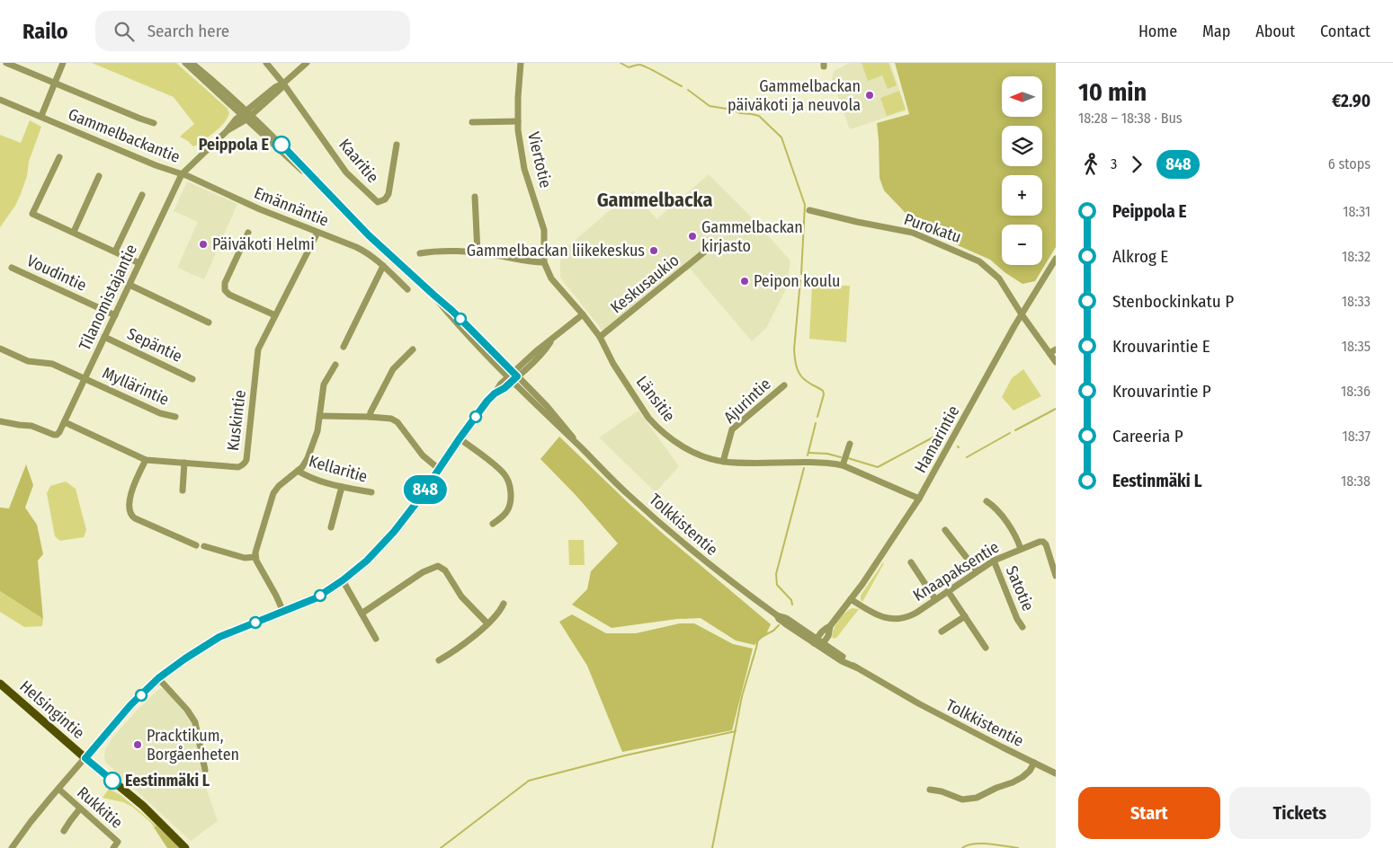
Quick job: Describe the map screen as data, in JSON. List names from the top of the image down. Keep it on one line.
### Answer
{"streets":{"main road":["Helsingintie"],"street":["Gammelbackantie","Viertotie","Kaaritie","Emännäntie","Purokatu","Voudintie","Keskusaukio","Tilanomistajantie","Sepäntie","Myllärintie","Länsitie","Ajurintie","Kuskintie","Hamarintie","Kellaritie","Tolkkistentie","Knaapaksentie","Satotie","Rukkitie"]},"crossings":[["Gammelbackantie","Kaaritie"],["Gammelbackantie","Emännäntie"],["Gammelbackantie","Tilanomistajantie"],["Gammelbackantie","Tolkkistentie"],["Viertotie","Länsitie"],["Emännäntie","Tilanomistajantie"],["Emännäntie","Kuskintie"],["Purokatu","Hamarintie"],["Voudintie","Tilanomistajantie"],["Keskusaukio","Länsitie"],["Tilanomistajantie","Sepäntie"],["Tilanomistajantie","Myllärintie"],["Tilanomistajantie","Kuskintie"],["Länsitie","Ajurintie"],["Länsitie","Hamarintie"],["Hamarintie","Tolkkistentie"],["Hamarintie","Knaapaksentie"],["Knaapaksentie","Satotie"]],"districts":["Gammelbacka"],"places":["Gammelbackan päiväkoti ja neuvola","Peippola E","Gammelbackan kirjasto","Päiväkoti Helmi","Gammelbackan liikekeskus","Peipon koulu","Pracktikum, Borgåenheten","Eestinmäki L"],"lines":["bus line 848"],"north":"left","page":{"header":"Railo","search":"Search here","nav":["Home","Map","About","Contact"],"on_map":"848","heading":["10 min","18:28 – 18:38 · Bus","€2.90"],"map_buttons":["+","−"],"legs":["3","848","6 stops"],"list":[{"name":"Peippola E","value":"18:31"},{"name":"Alkrog E","value":"18:32"},{"name":"Stenbockinkatu P","value":"18:33"},{"name":"Krouvarintie E","value":"18:35"},{"name":"Krouvarintie P","value":"18:36"},{"name":"Careeria P","value":"18:37"},{"name":"Eestinmäki L","value":"18:38"}],"buttons":["Start","Tickets"]}}
